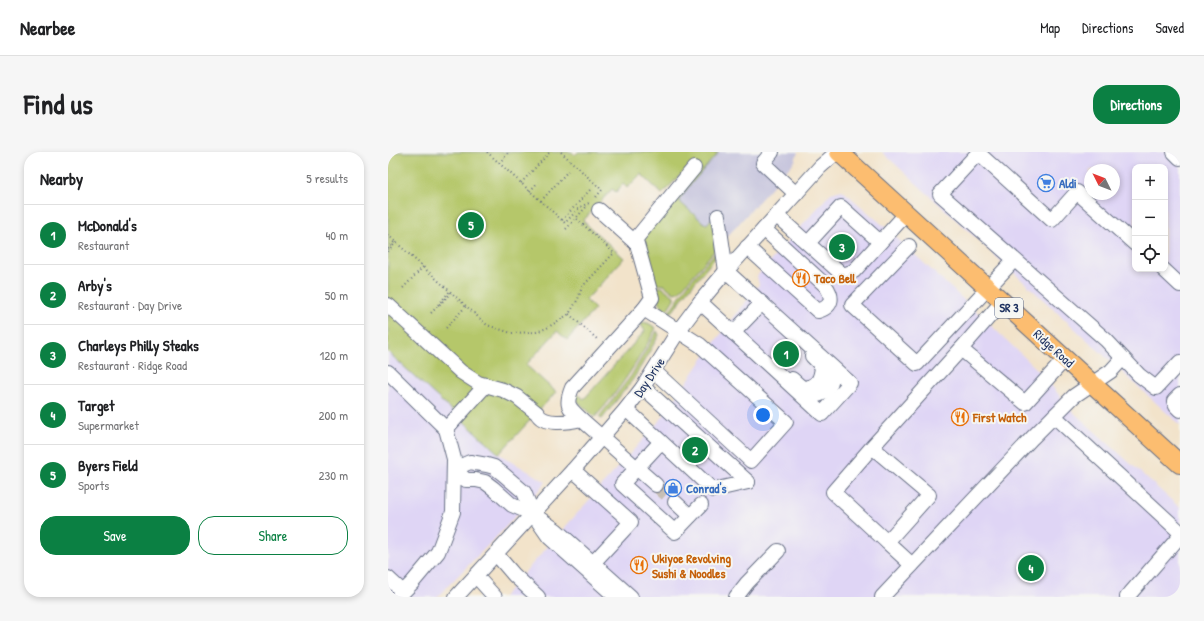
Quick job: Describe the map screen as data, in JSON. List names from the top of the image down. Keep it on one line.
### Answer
{"streets":{"main road":["SR 3","Ridge Road"],"street":["Day Drive"]},"crossings":[["Ridge Road","Day Drive"]],"places":{"supermarket":["Aldi"],"restaurant":["Taco Bell","First Watch","Ukiyoe Revolving Sushi & Noodles"],"shop":["Conrad's"]},"north":"top left","page":{"header":"Nearbee","nav":["Map","Directions","Saved"],"title":"Find us","buttons":["Directions",["Save","Share"]],"heading":["Nearby","5 results"],"map_buttons":["+","−"],"list":[{"mark":"1","name":"McDonald's","note":"Restaurant","value":"40 m"},{"mark":"2","name":"Arby's","note":"Restaurant · Day Drive","value":"50 m"},{"mark":"3","name":"Charleys Philly Steaks","note":"Restaurant · Ridge Road","value":"120 m"},{"mark":"4","name":"Target","note":"Supermarket","value":"200 m"},{"mark":"5","name":"Byers Field","note":"Sports","value":"230 m"}],"pins":["5","3","1","2","4"]}}
